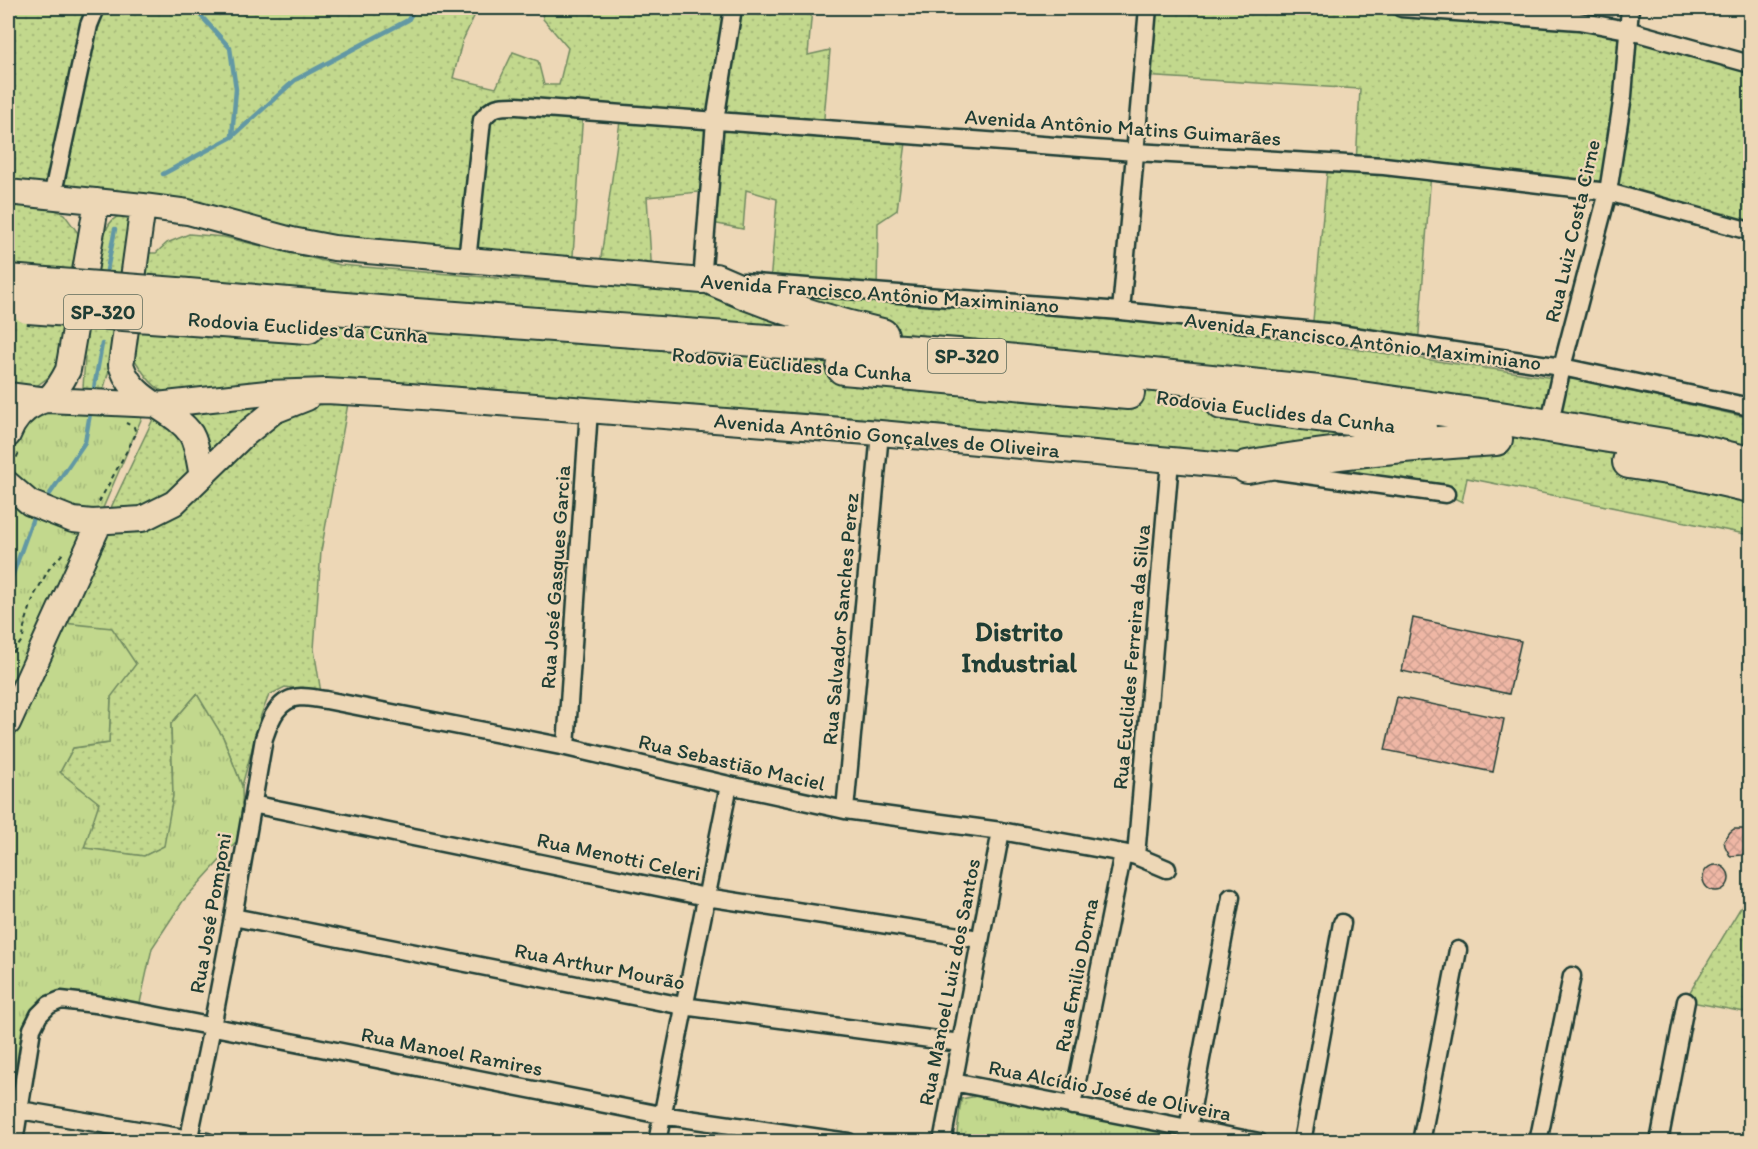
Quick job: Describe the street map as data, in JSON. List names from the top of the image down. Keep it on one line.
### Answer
{"streets":{"highway":["SP-320","Rodovia Euclides da Cunha"],"main road":["Avenida Francisco Antônio Maximiniano","Avenida Antônio Gonçalves de Oliveira"],"street":["Avenida Antônio Matins Guimarães","Rua Luiz Costa Cirne","Rua José Gasques Garcia","Rua Salvador Sanches Perez","Rua Euclides Ferreira da Silva","Rua Sebastião Maciel","Rua Menotti Celeri","Rua José Pomponi","Rua Arthur Mourão","Rua Emilio Dorna","Rua Manoel Luiz dos Santos","Rua Manoel Ramires","Rua Alcídio José de Oliveira"]},"crossings":[["Avenida Antônio Matins Guimarães","Rua Luiz Costa Cirne"],["Avenida Antônio Matins Guimarães","Avenida Francisco Antônio Maximiniano"],["Rua Luiz Costa Cirne","Avenida Francisco Antônio Maximiniano"],["Rua Luiz Costa Cirne","Rodovia Euclides da Cunha"],["Avenida Antônio Gonçalves de Oliveira","Rua José Gasques Garcia"],["Avenida Antônio Gonçalves de Oliveira","Rua Salvador Sanches Perez"],["Avenida Antônio Gonçalves de Oliveira","Rua Euclides Ferreira da Silva"],["Rua José Gasques Garcia","Rua Sebastião Maciel"],["Rua Salvador Sanches Perez","Rua Sebastião Maciel"],["Rua Euclides Ferreira da Silva","Rua Sebastião Maciel"],["Rua Euclides Ferreira da Silva","Rua Emilio Dorna"],["Rua Sebastião Maciel","Rua José Pomponi"],["Rua Sebastião Maciel","Rua Emilio Dorna"],["Rua Sebastião Maciel","Rua Manoel Luiz dos Santos"],["Rua Menotti Celeri","Rua José Pomponi"],["Rua Menotti Celeri","Rua Manoel Luiz dos Santos"],["Rua José Pomponi","Rua Arthur Mourão"],["Rua José Pomponi","Rua Manoel Ramires"],["Rua Arthur Mourão","Rua Manoel Luiz dos Santos"],["Rua Emilio Dorna","Rua Alcídio José de Oliveira"],["Rua Manoel Luiz dos Santos","Rua Alcídio José de Oliveira"]],"districts":["Distrito Industrial"]}
